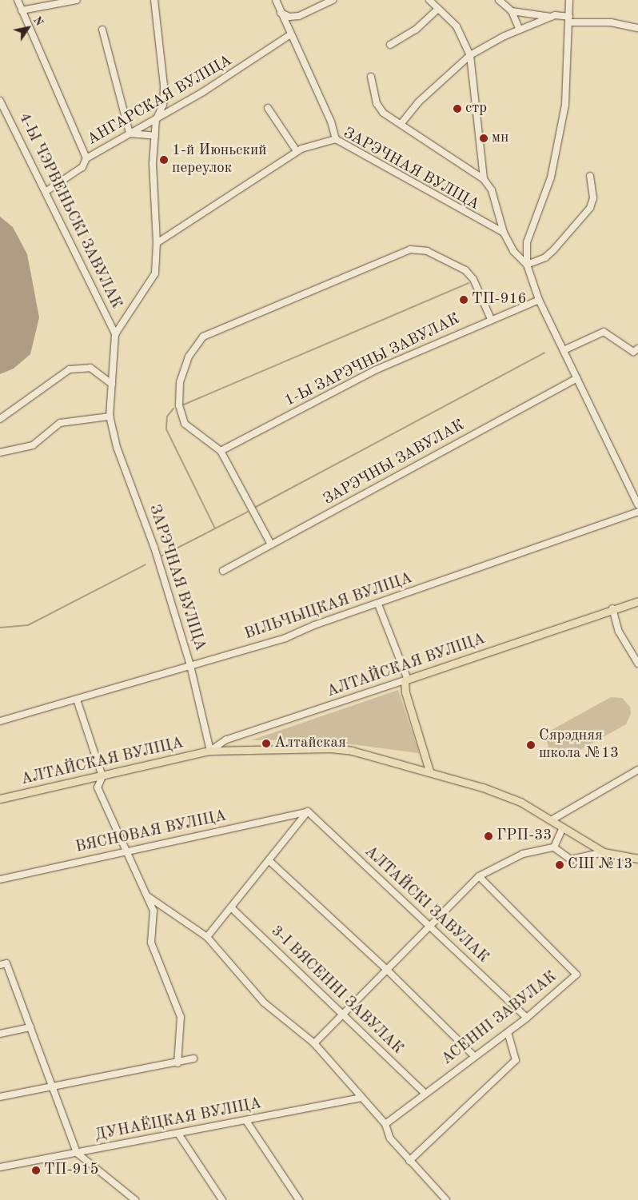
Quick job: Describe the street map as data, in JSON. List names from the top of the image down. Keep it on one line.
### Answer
{"streets":{"main road":["АЛТАЙСКАЯ ВУЛІЦА"],"street":["АНГАРСКАЯ ВУЛІЦА","ЗАРЭЧНАЯ ВУЛІЦА","4-Ы ЧЭРВЕНЬСКІ ЗАВУЛАК","1-Ы ЗАРЭЧНЫ ЗАВУЛАК","ЗАРЭЧНЫ ЗАВУЛАК","ВІЛЬЧЫЦКАЯ ВУЛІЦА","ВЯСНОВАЯ ВУЛІЦА","АЛТАЙСКІ ЗАВУЛАК","3-І ВЯСЕННІ ЗАВУЛАК","АСЕННІ ЗАВУЛАК","ДУНАЁЦКАЯ ВУЛІЦА"]},"crossings":[["АНГАРСКАЯ ВУЛІЦА","4-Ы ЧЭРВЕНЬСКІ ЗАВУЛАК"],["ЗАРЭЧНАЯ ВУЛІЦА","4-Ы ЧЭРВЕНЬСКІ ЗАВУЛАК"],["ЗАРЭЧНАЯ ВУЛІЦА","ВІЛЬЧЫЦКАЯ ВУЛІЦА"],["ЗАРЭЧНАЯ ВУЛІЦА","АЛТАЙСКАЯ ВУЛІЦА"],["ВЯСНОВАЯ ВУЛІЦА","АЛТАЙСКІ ЗАВУЛАК"],["АЛТАЙСКІ ЗАВУЛАК","АСЕННІ ЗАВУЛАК"],["3-І ВЯСЕННІ ЗАВУЛАК","АСЕННІ ЗАВУЛАК"]],"places":["стр","мн","1-й Июньский переулок","ТП-916","Алтайская","Сярэдняя школа №13","ГРП-33","СШ №13","ТП-915"],"north":"top right"}
